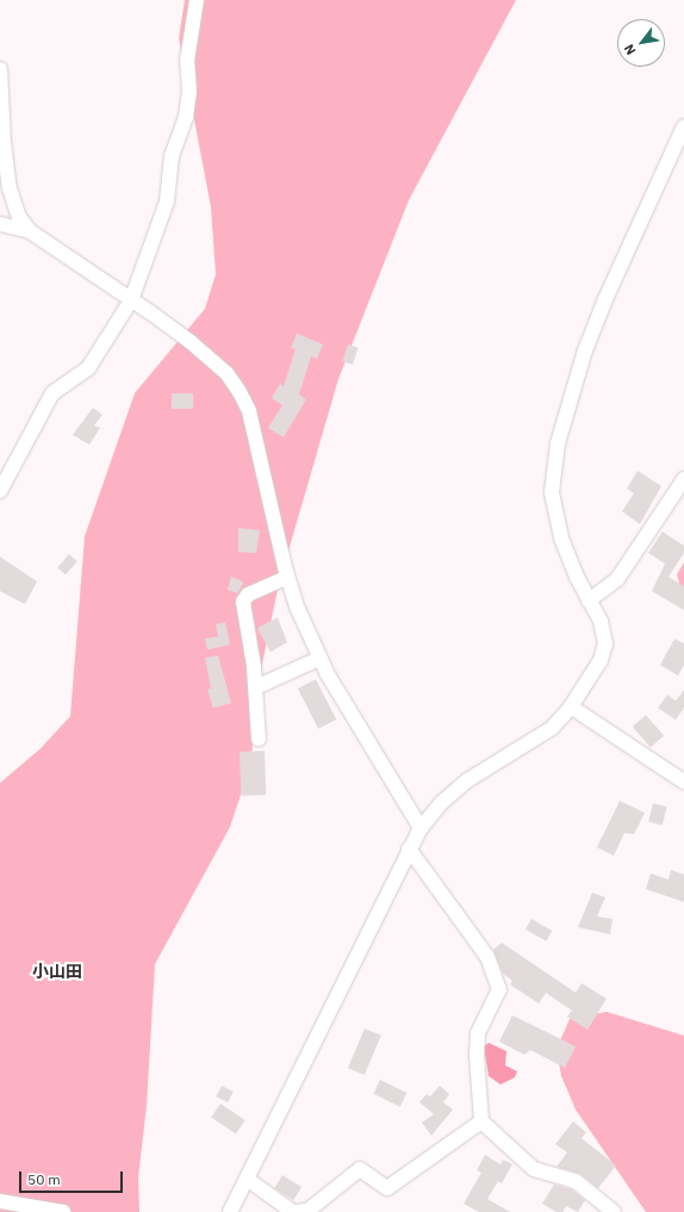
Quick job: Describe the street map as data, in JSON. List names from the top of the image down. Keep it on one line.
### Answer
{"districts":["小山田"],"scale_bar":"50 m","north":"bottom left"}
